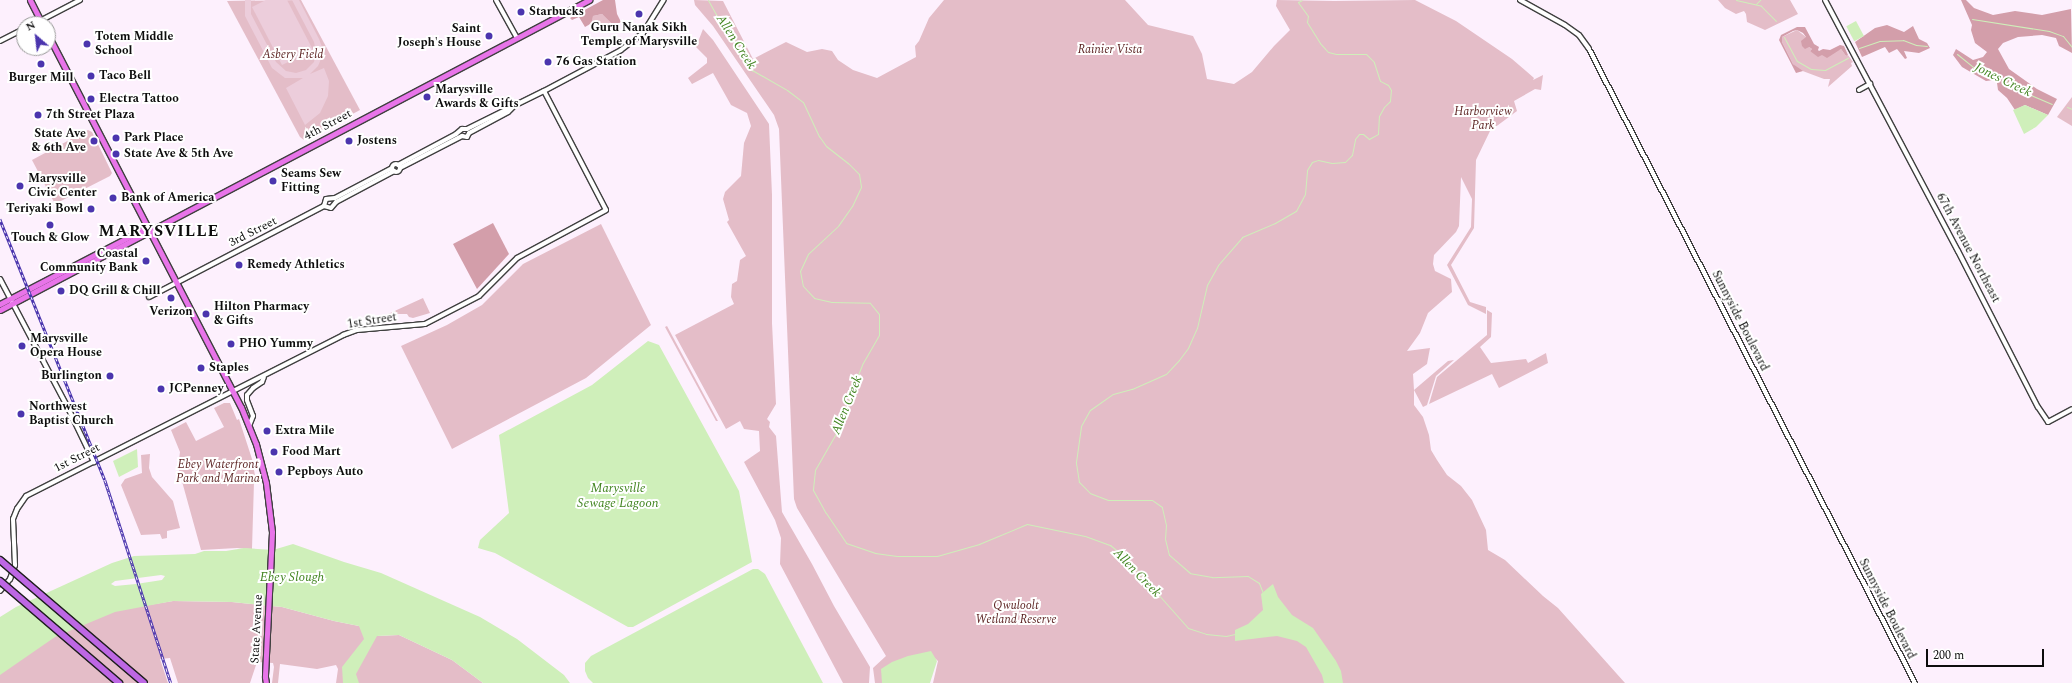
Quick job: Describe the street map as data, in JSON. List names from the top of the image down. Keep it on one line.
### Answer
{"streets":{"main road":["4th Street","State Avenue"],"street":["3rd Street","67th Avenue Northeast","1st Street","Sunnyside Boulevard"]},"crossings":[["4th Street","State Avenue"],["3rd Street","State Avenue"],["1st Street","State Avenue"]],"districts":["MARYSVILLE"],"water":["Allen Creek","Jones Creek","Marysville Sewage Lagoon","Ebey Slough"],"parks":["Rainier Vista","Asbery Field","Harborview Park","Ebey Waterfront Park and Marina","Qwuloolt Wetland Reserve"],"places":["Starbucks","Guru Nanak Sikh Temple of Marysville","Saint Joseph's House","Totem Middle School","76 Gas Station","Burger Mill","Taco Bell","Marysville Awards & Gifts","Electra Tattoo","7th Street Plaza","Park Place","State Ave & 6th Ave","Jostens","State Ave & 5th Ave","Seams Sew Fitting","Marysville Civic Center","Bank of America","Teriyaki Bowl","Touch & Glow","Coastal Community Bank","Remedy Athletics","DQ Grill & Chill","Verizon","Hilton Pharmacy & Gifts","PHO Yummy","Marysville Opera House","Staples","Burlington","JCPenney","Northwest Baptist Church","Extra Mile","Food Mart","Pepboys Auto"],"scale_bar":"200 m","north":"top left"}
